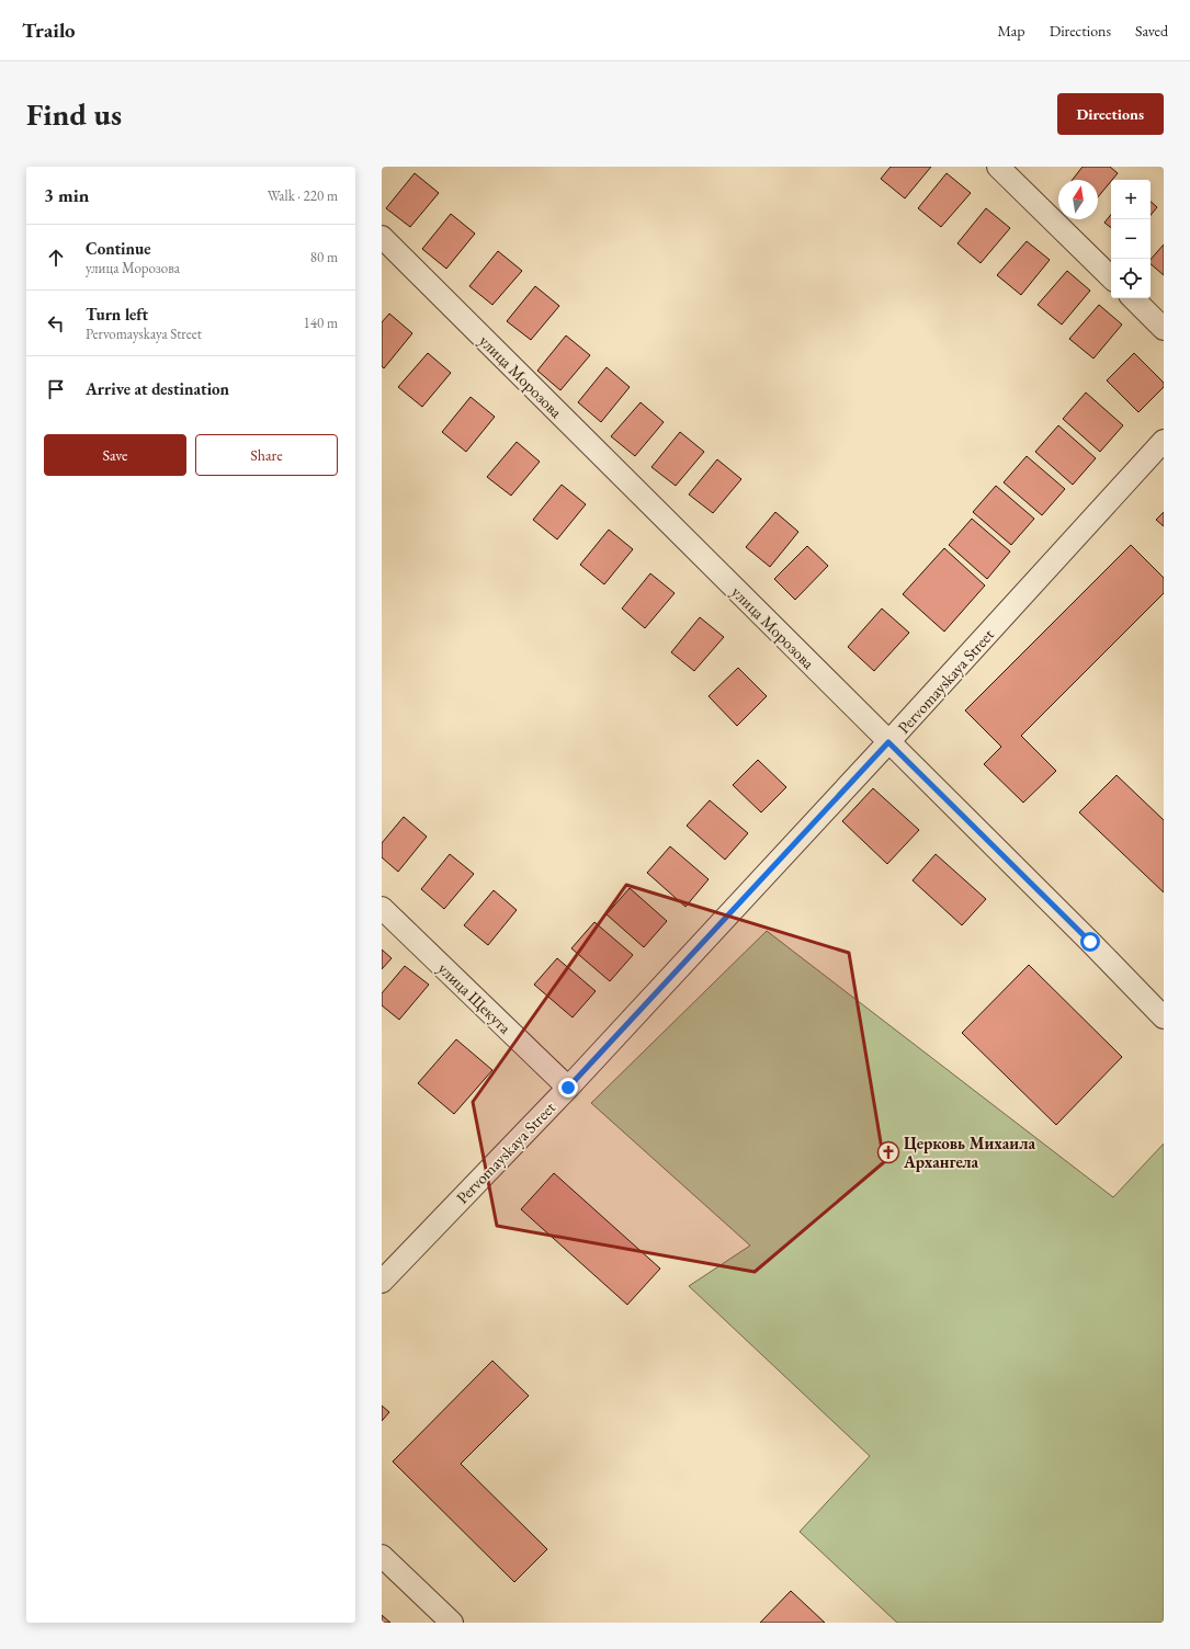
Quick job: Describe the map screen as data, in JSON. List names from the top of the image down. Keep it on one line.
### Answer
{"streets":{"street":["улица Морозова","Pervomayskaya Street","улица Щекута"]},"crossings":[["улица Морозова","Pervomayskaya Street"],["Pervomayskaya Street","улица Щекута"]],"places":{"church":["Церковь Михаила Архангела"]},"north":"top","page":{"header":"Trailo","nav":["Map","Directions","Saved"],"buttons":["Directions",["Save","Share"]],"title":"Find us","heading":["3 min","Walk · 220 m"],"map_buttons":["+","−"],"list":[["Continue","улица Морозова","80 m"],["Turn left","Pervomayskaya Street","140 m"],"Arrive at destination"]}}
